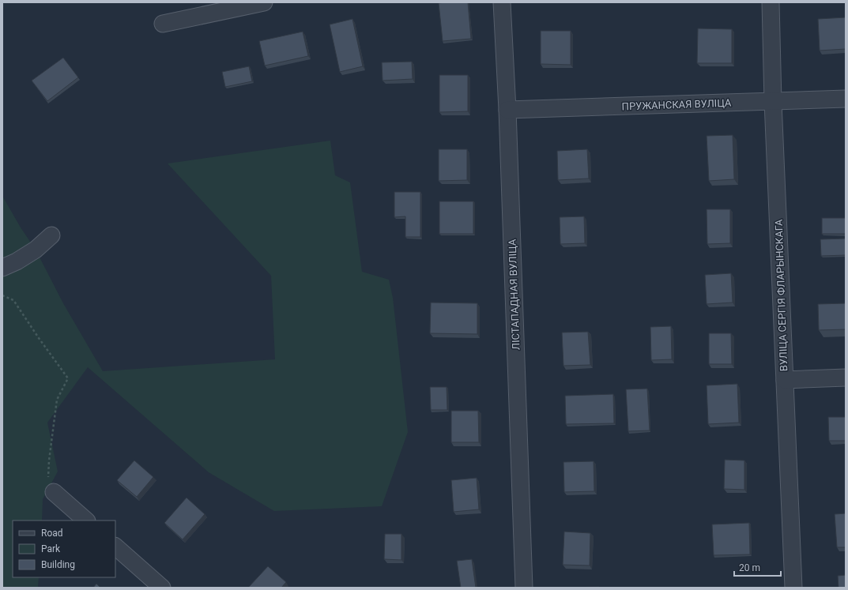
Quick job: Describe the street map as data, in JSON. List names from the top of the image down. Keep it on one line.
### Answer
{"streets":{"street":["ПРУЖАНСКАЯ ВУЛІЦА","ЛІСТАПАДНАЯ ВУЛІЦА","ВУЛІЦА СЕРГІЯ ФЛАРЫНСКАГА"]},"crossings":[["ПРУЖАНСКАЯ ВУЛІЦА","ЛІСТАПАДНАЯ ВУЛІЦА"],["ПРУЖАНСКАЯ ВУЛІЦА","ВУЛІЦА СЕРГІЯ ФЛАРЫНСКАГА"]],"legend":["Road","Park","Building"],"scale_bar":"20 m"}
